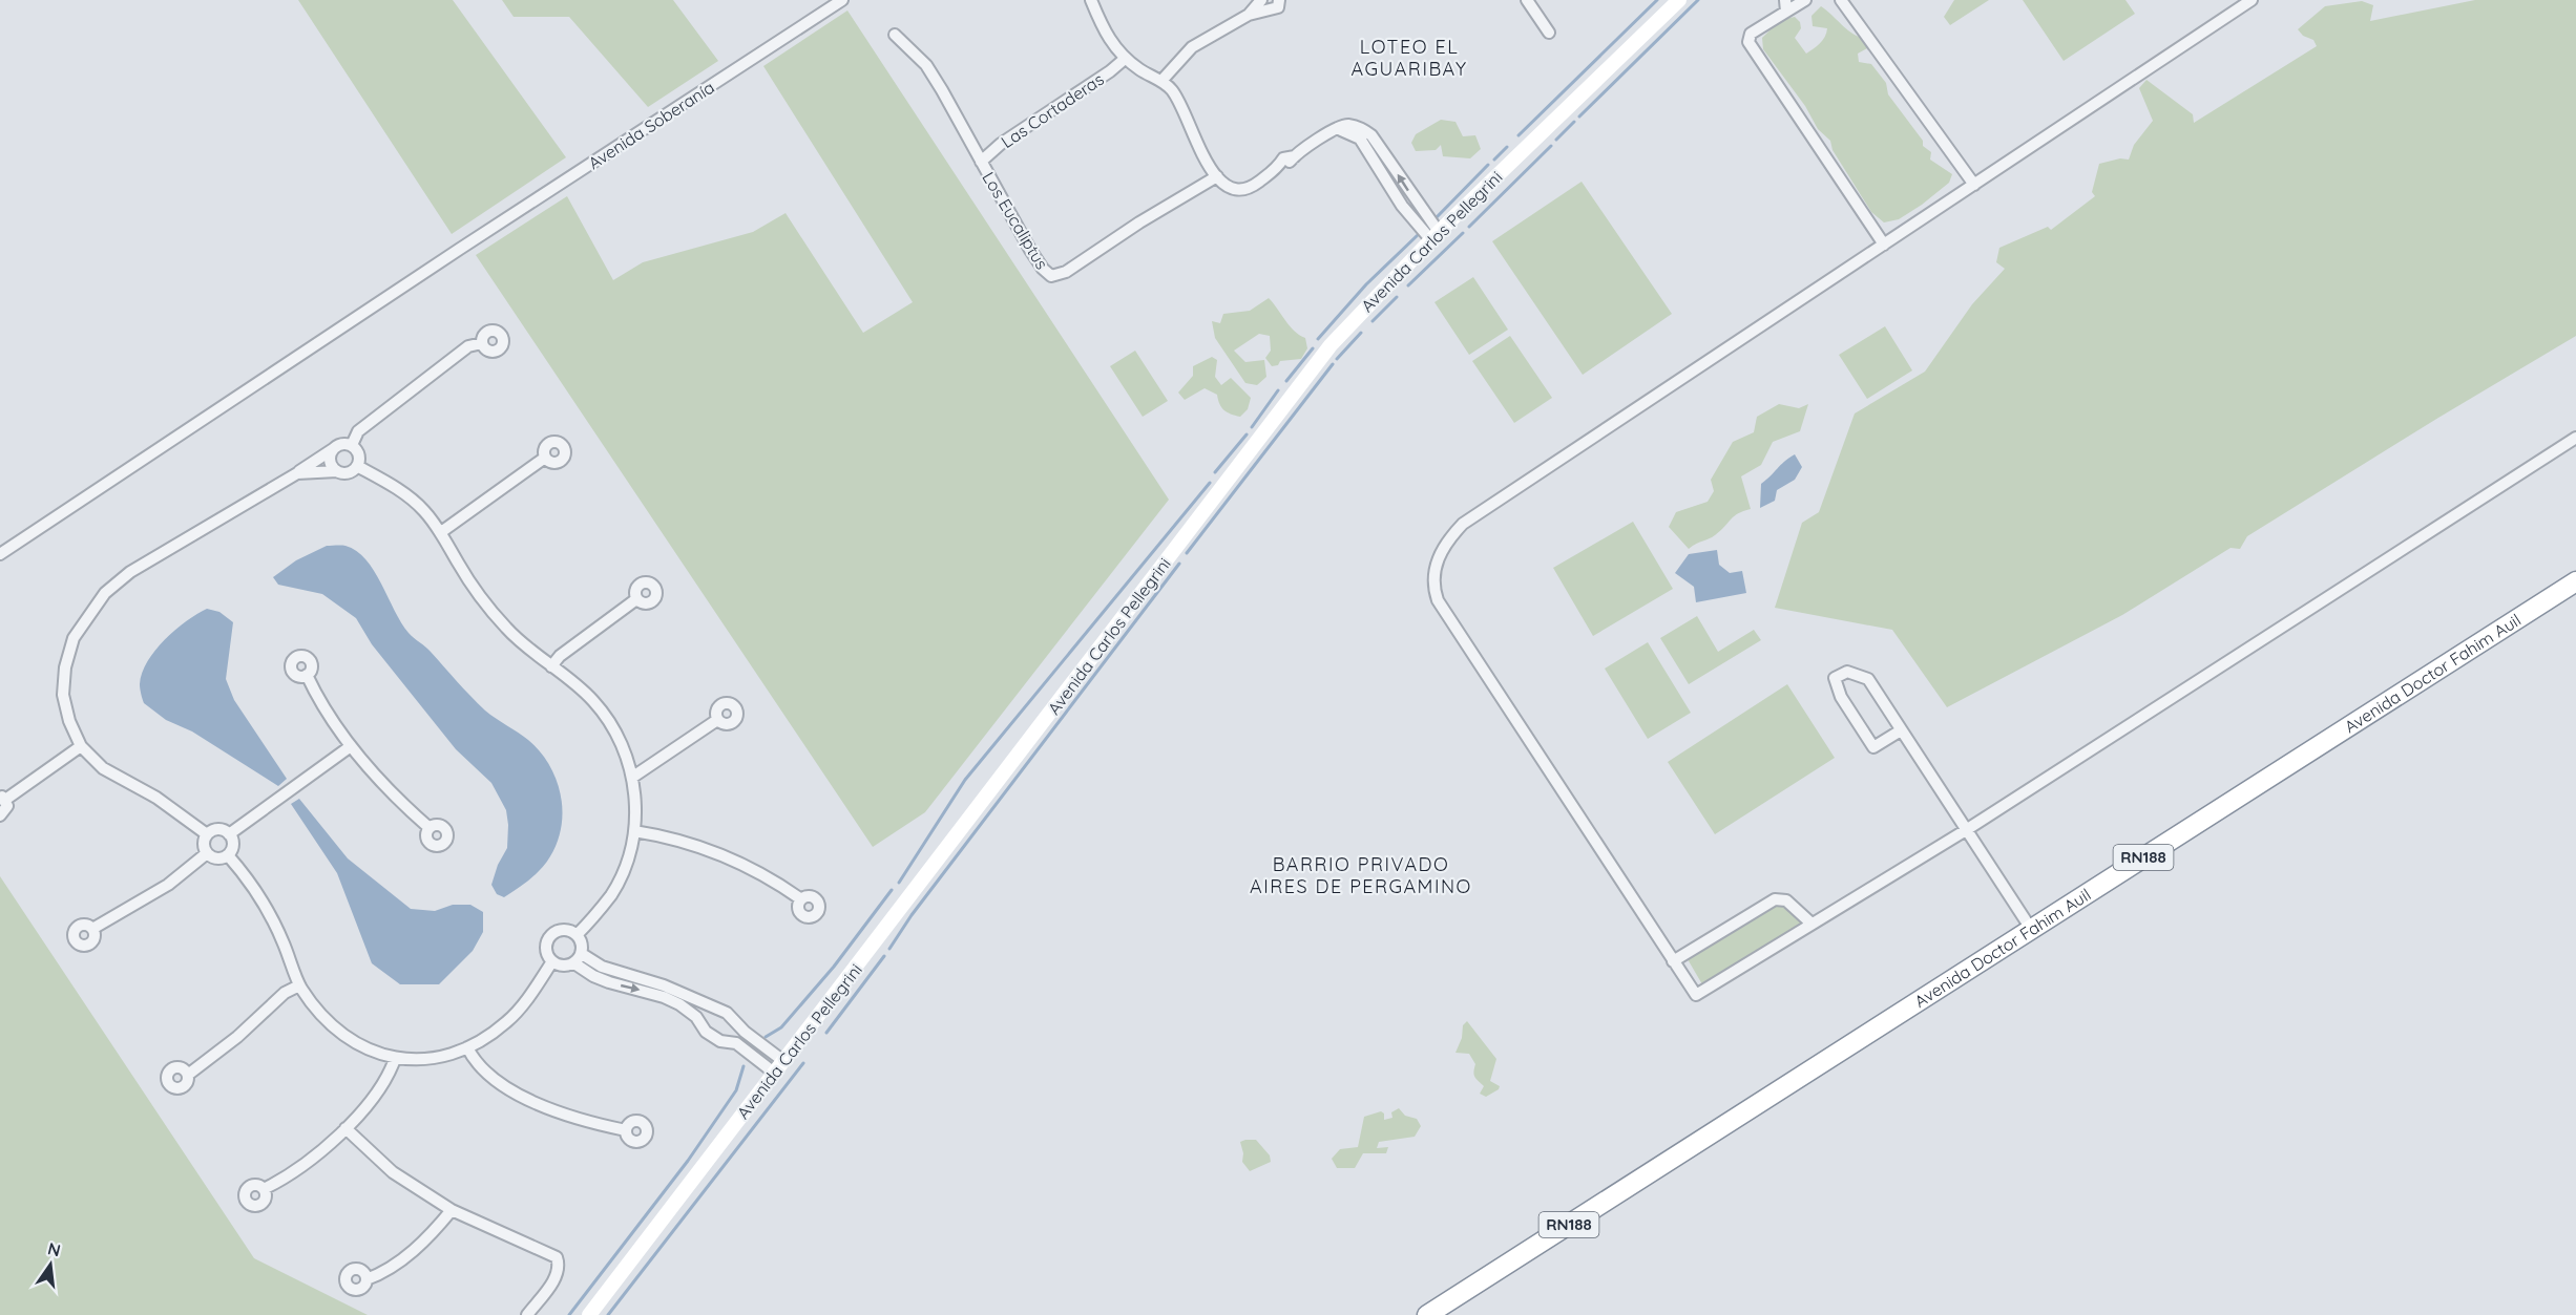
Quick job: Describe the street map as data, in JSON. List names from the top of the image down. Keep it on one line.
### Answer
{"streets":{"highway":["Avenida Doctor Fahim Auil","RN188"],"main road":["Avenida Carlos Pellegrini"],"street":["Las Cortaderas","Avenida Soberanía","Los Eucaliptus"]},"crossings":[["Las Cortaderas","Los Eucaliptus"]],"districts":["LOTEO EL AGUARIBAY","BARRIO PRIVADO AIRES DE PERGAMINO"],"north":"top"}
